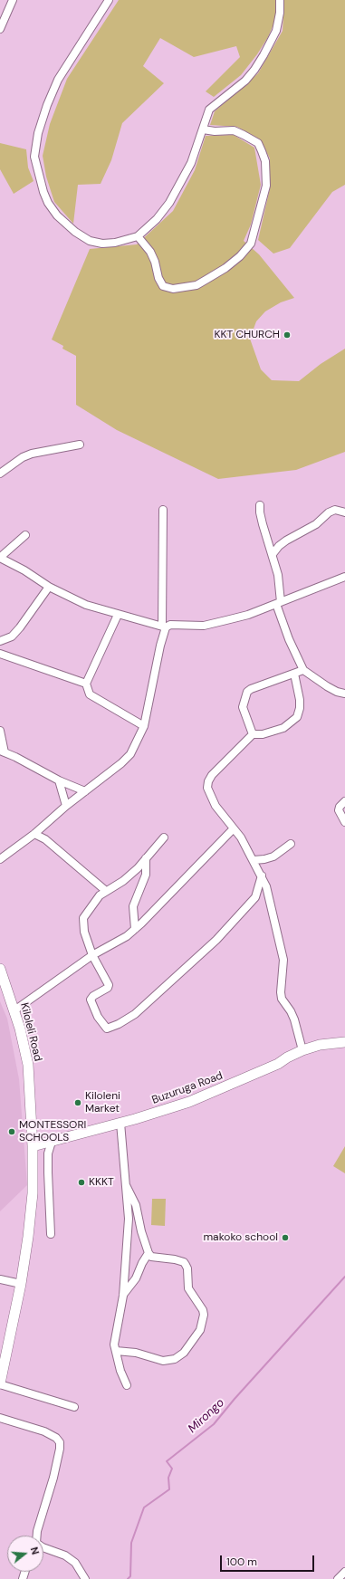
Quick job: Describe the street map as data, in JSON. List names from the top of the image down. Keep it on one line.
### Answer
{"streets":{"main road":["Kiloleli Road","Buzuruga Road"]},"crossings":[["Kiloleli Road","Buzuruga Road"]],"water":["Mirongo"],"places":["KKT CHURCH","Kiloleni Market","MONTESSORI SCHOOLS","KKKT","makoko school"],"scale_bar":"100 m","north":"right"}
